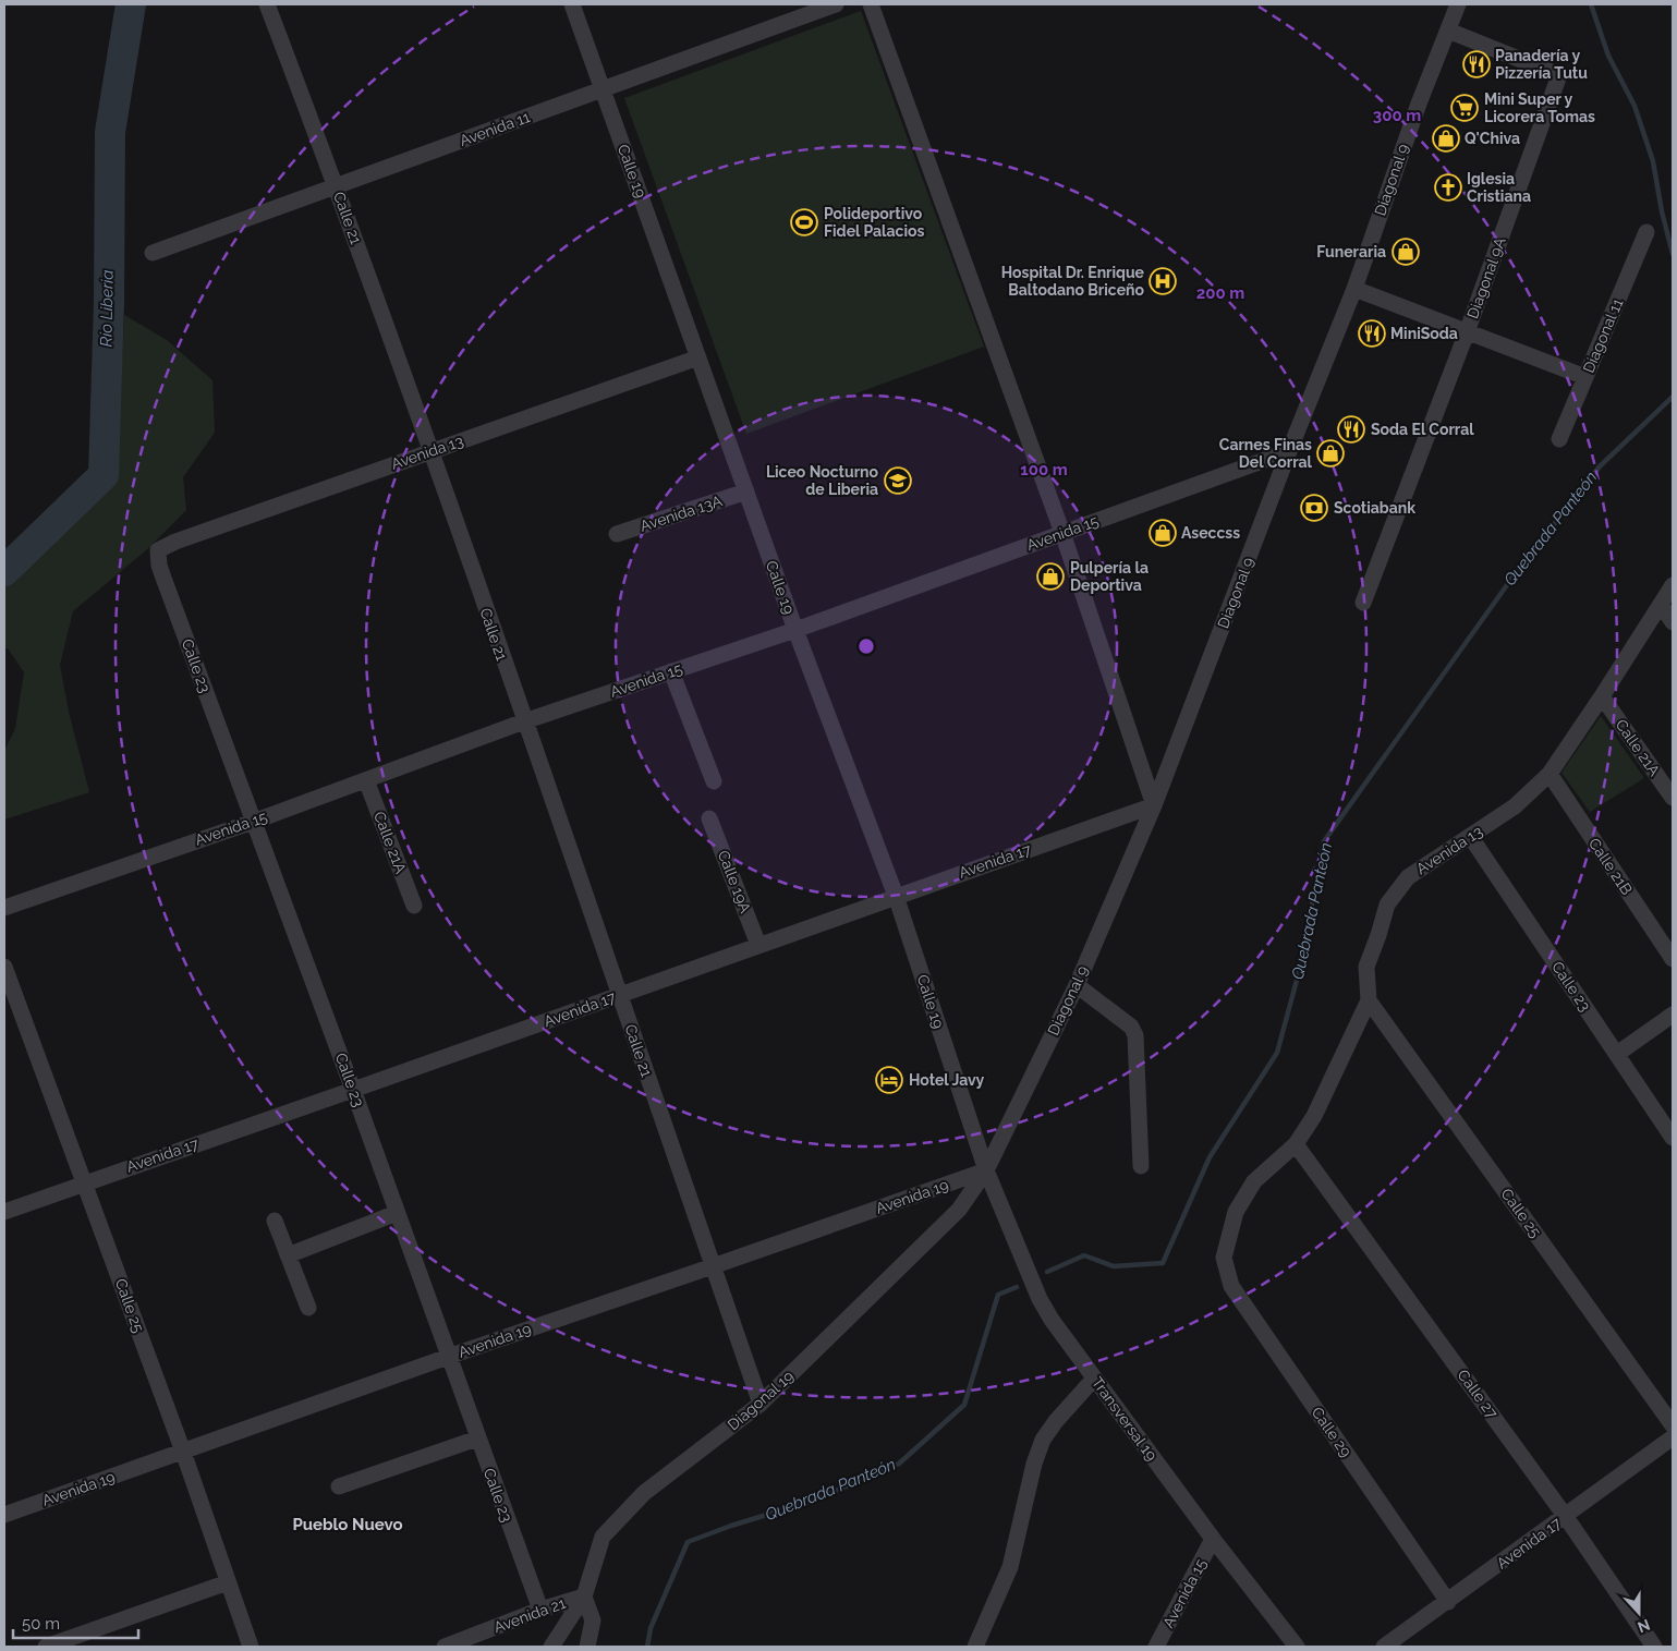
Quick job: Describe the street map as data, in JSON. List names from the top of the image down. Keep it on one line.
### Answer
{"streets":{"street":["Avenida 11","Calle 19","Diagonal 9","Calle 21","Diagonal 9A","Diagonal 11","Avenida 13","Avenida 13A","Avenida 15","Calle 23","Calle 21A","Avenida 17","Calle 21B","Calle 19A","Avenida 19","Calle 25","Calle 27","Diagonal 19","Transversal 19","Calle 29","Avenida 21"]},"crossings":[["Avenida 11","Calle 19"],["Avenida 11","Calle 21"],["Calle 19","Diagonal 9"],["Calle 19","Avenida 13"],["Calle 19","Avenida 13A"],["Calle 19","Avenida 15"],["Calle 19","Avenida 17"],["Calle 19","Avenida 19"],["Calle 19","Diagonal 19"],["Calle 19","Transversal 19"],["Diagonal 9","Diagonal 9A"],["Diagonal 9","Avenida 15"],["Diagonal 9","Avenida 17"],["Diagonal 9","Avenida 19"],["Diagonal 9","Diagonal 19"],["Diagonal 9","Transversal 19"],["Calle 21","Avenida 13"],["Calle 21","Avenida 15"],["Calle 21","Avenida 17"],["Calle 21","Avenida 19"],["Calle 21","Diagonal 19"],["Avenida 13","Calle 23"],["Avenida 13","Calle 21A"],["Avenida 13","Calle 21B"],["Avenida 13","Calle 25"],["Avenida 13","Calle 27"],["Avenida 13","Calle 29"],["Avenida 15","Calle 23"],["Avenida 15","Calle 21A"],["Avenida 15","Transversal 19"],["Calle 23","Avenida 17"],["Calle 23","Avenida 19"],["Calle 23","Avenida 21"],["Avenida 17","Calle 19A"],["Avenida 17","Calle 25"],["Avenida 17","Calle 27"],["Avenida 17","Calle 29"],["Avenida 19","Calle 25"],["Avenida 19","Diagonal 19"],["Avenida 19","Transversal 19"],["Diagonal 19","Transversal 19"],["Diagonal 19","Avenida 21"]],"districts":["Pueblo Nuevo"],"water":["Río Liberia","Quebrada Panteón"],"places":{"restaurant":["Panadería y Pizzería Tutu","MiniSoda","Soda El Corral"],"supermarket":["Mini Super y Licorera Tomas"],"shop":["Q'Chiva","Funeraria","Carnes Finas Del Corral","Aseccss","Pulpería la Deportiva"],"church":["Iglesia Cristiana"],"sports":["Polideportivo Fidel Palacios"],"hospital":["Hospital Dr. Enrique Baltodano Briceño"],"school or university":["Liceo Nocturno de Liberia"],"bank":["Scotiabank"],"hotel":["Hotel Javy"]},"scale_bar":"50 m","north":"bottom","rings":["300 m","200 m","100 m"]}
